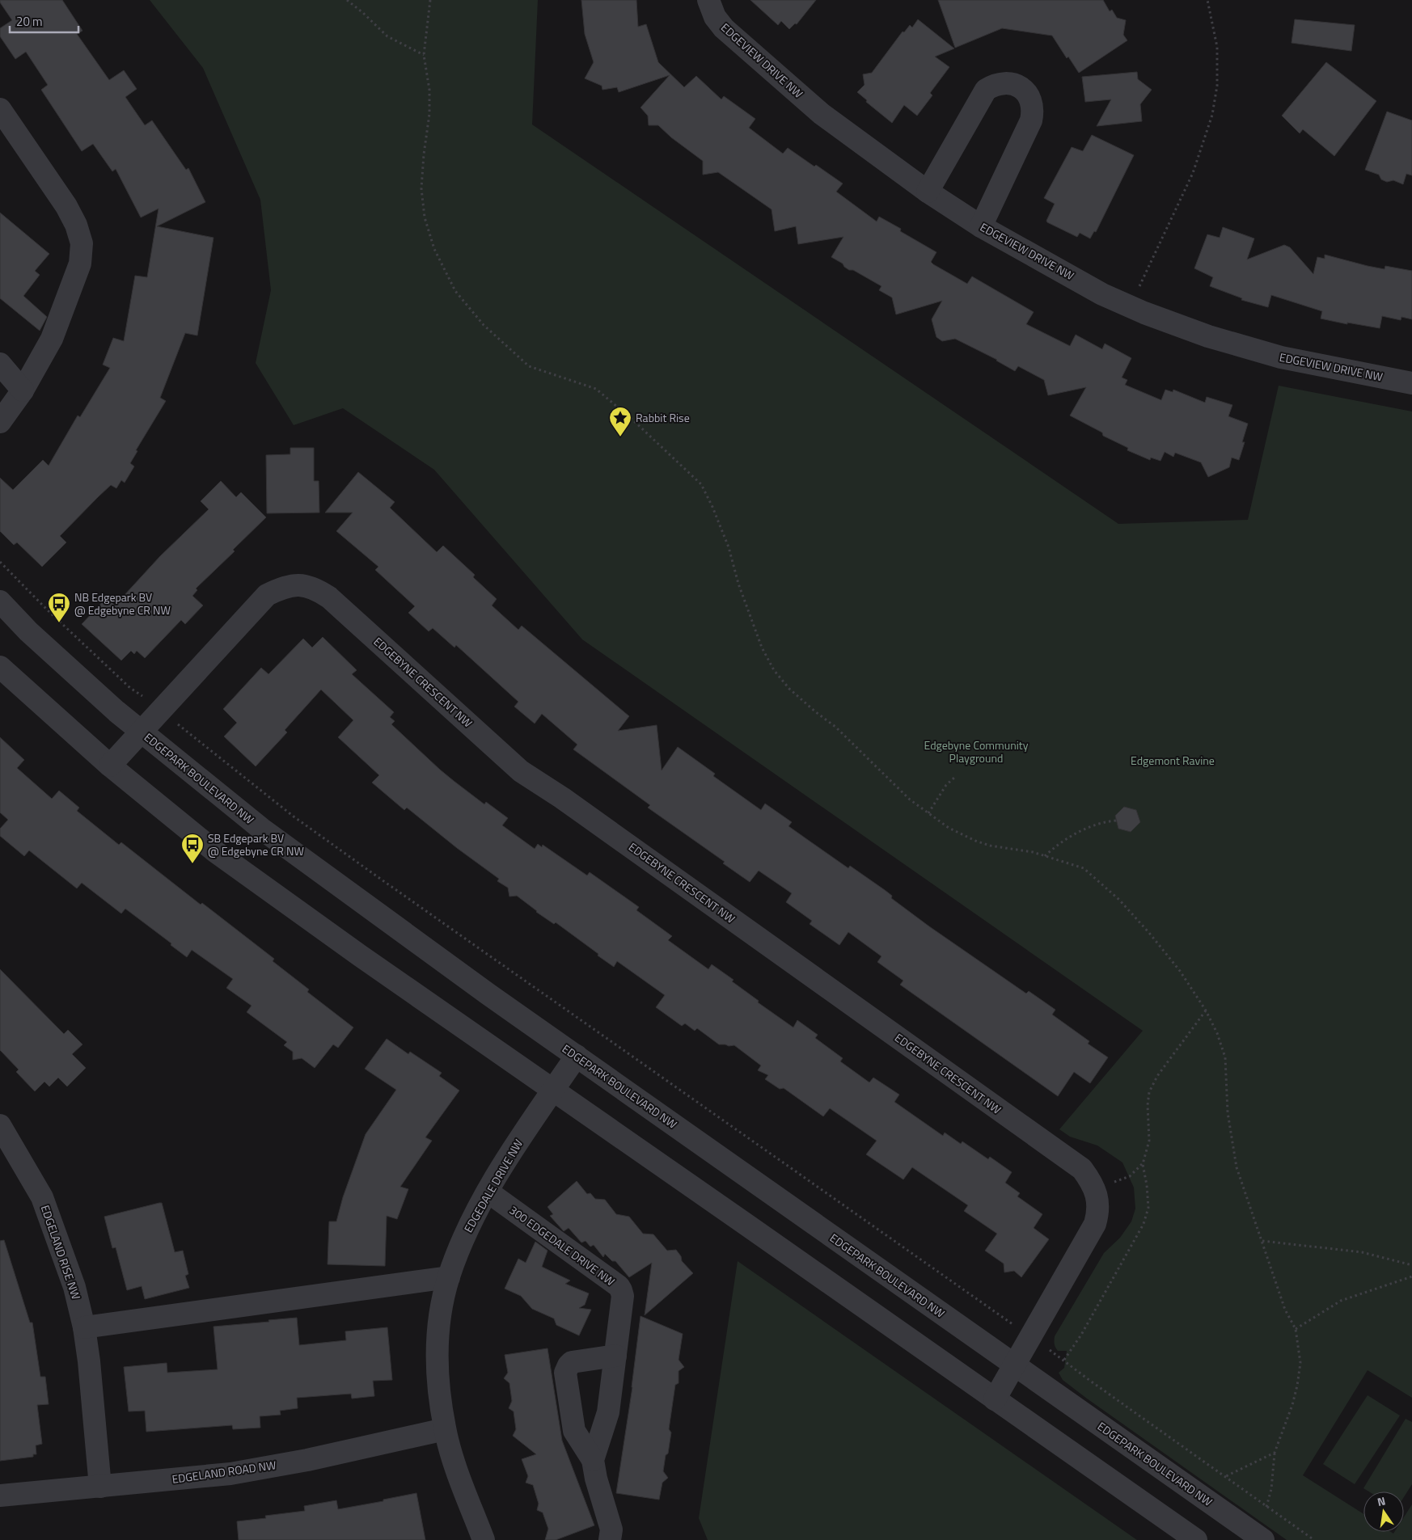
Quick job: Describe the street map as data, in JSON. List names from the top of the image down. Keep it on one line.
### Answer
{"streets":{"street":["EDGEVIEW DRIVE NW","EDGEBYNE CRESCENT NW","EDGEPARK BOULEVARD NW","EDGEDALE DRIVE NW","300 EDGEDALE DRIVE NW","EDGELAND RISE NW","EDGELAND ROAD NW"]},"crossings":[["EDGEBYNE CRESCENT NW","EDGEPARK BOULEVARD NW"],["EDGEPARK BOULEVARD NW","EDGEDALE DRIVE NW"],["EDGEDALE DRIVE NW","300 EDGEDALE DRIVE NW"],["EDGEDALE DRIVE NW","EDGELAND ROAD NW"],["EDGELAND RISE NW","EDGELAND ROAD NW"]],"parks":["Edgebyne Community Playground","Edgemont Ravine"],"places":{"place":["Rabbit Rise"],"bus stop":["NB Edgepark BV @ Edgebyne CR NW","SB Edgepark BV @ Edgebyne CR NW"]},"scale_bar":"20 m","north":"top"}
